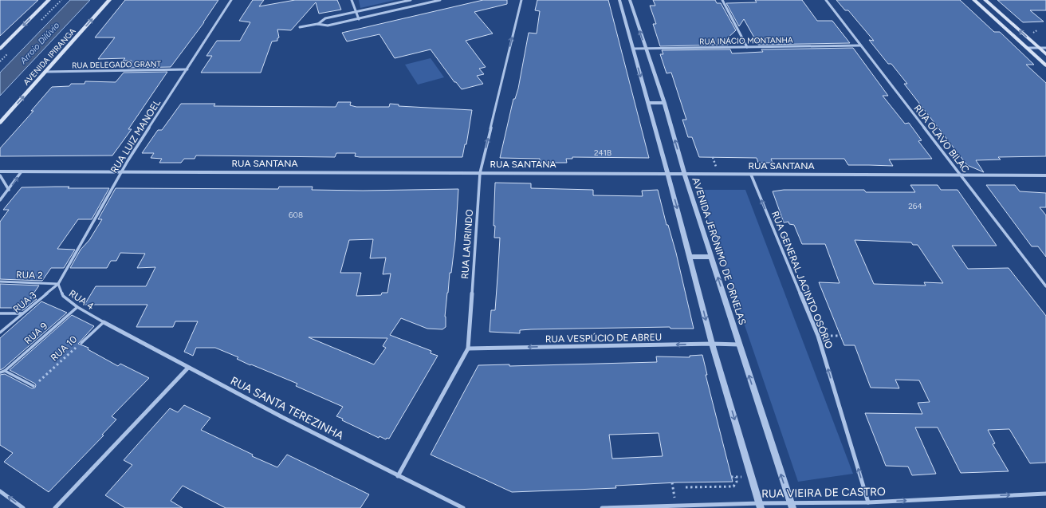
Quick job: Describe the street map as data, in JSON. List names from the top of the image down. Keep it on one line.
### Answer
{"streets":{"main road":["AVENIDA IPIRANGA"],"street":["RUA INÁCIO MONTANHA","RUA DELEGADO GRANT","RUA LUIZ MANOEL","RUA OLAVO BILAC","RUA SANTANA","RUA LAURINDO","AVENIDA JERÔNIMO DE ORNELAS","RUA GENERAL JACINTO OSÓRIO","RUA VESPÚCIO DE ABREU","RUA SANTA TEREZINHA","RUA VIEIRA DE CASTRO"],"lane":["RUA 2","RUA 4","RUA 3","RUA 9","RUA 10"]},"crossings":[["RUA INÁCIO MONTANHA","RUA OLAVO BILAC"],["RUA INÁCIO MONTANHA","AVENIDA JERÔNIMO DE ORNELAS"],["AVENIDA IPIRANGA","RUA DELEGADO GRANT"],["RUA DELEGADO GRANT","RUA LUIZ MANOEL"],["RUA LUIZ MANOEL","RUA SANTANA"],["RUA LUIZ MANOEL","RUA 2"],["RUA LUIZ MANOEL","RUA 4"],["RUA LUIZ MANOEL","RUA 3"],["RUA OLAVO BILAC","RUA SANTANA"],["RUA SANTANA","RUA LAURINDO"],["RUA SANTANA","AVENIDA JERÔNIMO DE ORNELAS"],["RUA SANTANA","RUA GENERAL JACINTO OSÓRIO"],["RUA LAURINDO","RUA VESPÚCIO DE ABREU"],["RUA LAURINDO","RUA SANTA TEREZINHA"],["AVENIDA JERÔNIMO DE ORNELAS","RUA VESPÚCIO DE ABREU"],["AVENIDA JERÔNIMO DE ORNELAS","RUA VIEIRA DE CASTRO"],["RUA 2","RUA 4"],["RUA 2","RUA 3"],["RUA GENERAL JACINTO OSÓRIO","RUA VIEIRA DE CASTRO"],["RUA 4","RUA 3"],["RUA 4","RUA 9"],["RUA 4","RUA 10"],["RUA 4","RUA SANTA TEREZINHA"],["RUA 10","RUA SANTA TEREZINHA"]],"one_way":["RUA LAURINDO","RUA GENERAL JACINTO OSÓRIO","RUA VESPÚCIO DE ABREU","RUA VIEIRA DE CASTRO"],"water":["Arroio Dilúvio"],"house_numbers":["241B","264","608"]}
